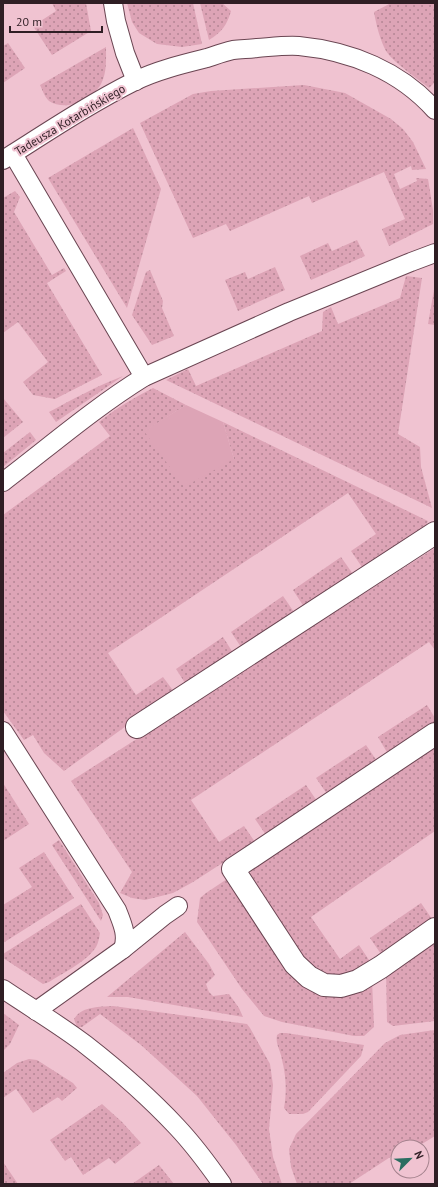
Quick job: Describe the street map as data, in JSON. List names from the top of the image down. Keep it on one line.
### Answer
{"streets":{"lane":["Tadeusza Kotarbińskiego"]},"scale_bar":"20 m","north":"top right"}
